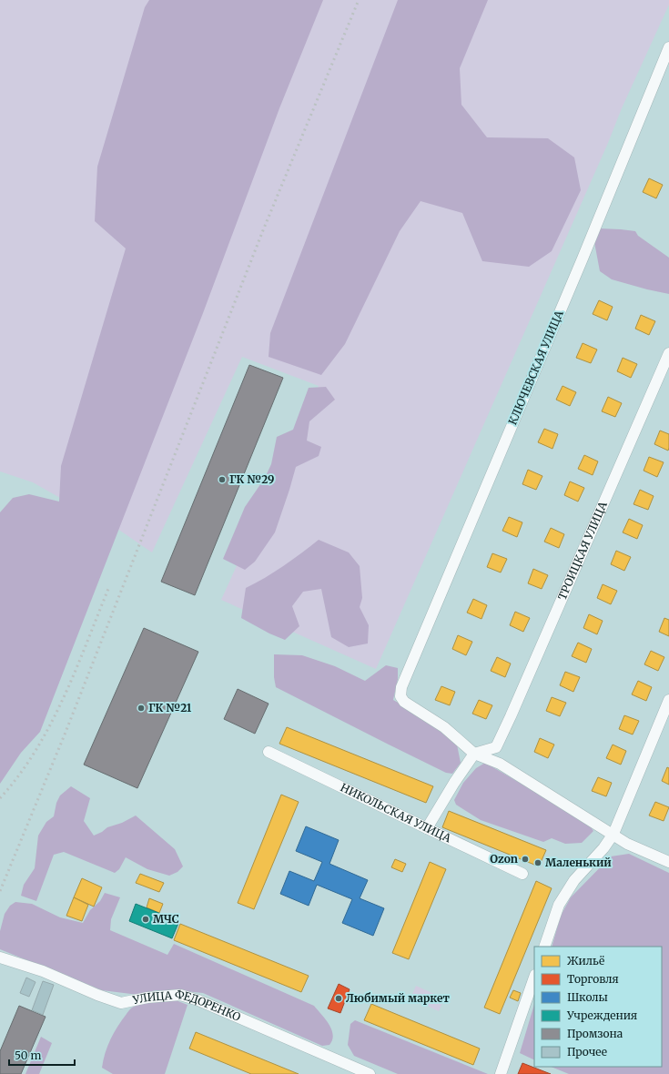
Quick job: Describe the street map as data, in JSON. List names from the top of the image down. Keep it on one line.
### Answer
{"streets":{"street":["КЛЮЧЕВСКАЯ УЛИЦА","ТРОИЦКАЯ УЛИЦА","НИКОЛЬСКАЯ УЛИЦА","УЛИЦА ФЕДОРЕНКО"]},"crossings":[["КЛЮЧЕВСКАЯ УЛИЦА","ТРОИЦКАЯ УЛИЦА"]],"places":["ГК №29","ГК №21","Ozon","Маленький","МЧС","Любимый маркет"],"legend":["Жильё","Торговля","Школы","Учреждения","Промзона","Прочее"],"scale_bar":"50 m"}
